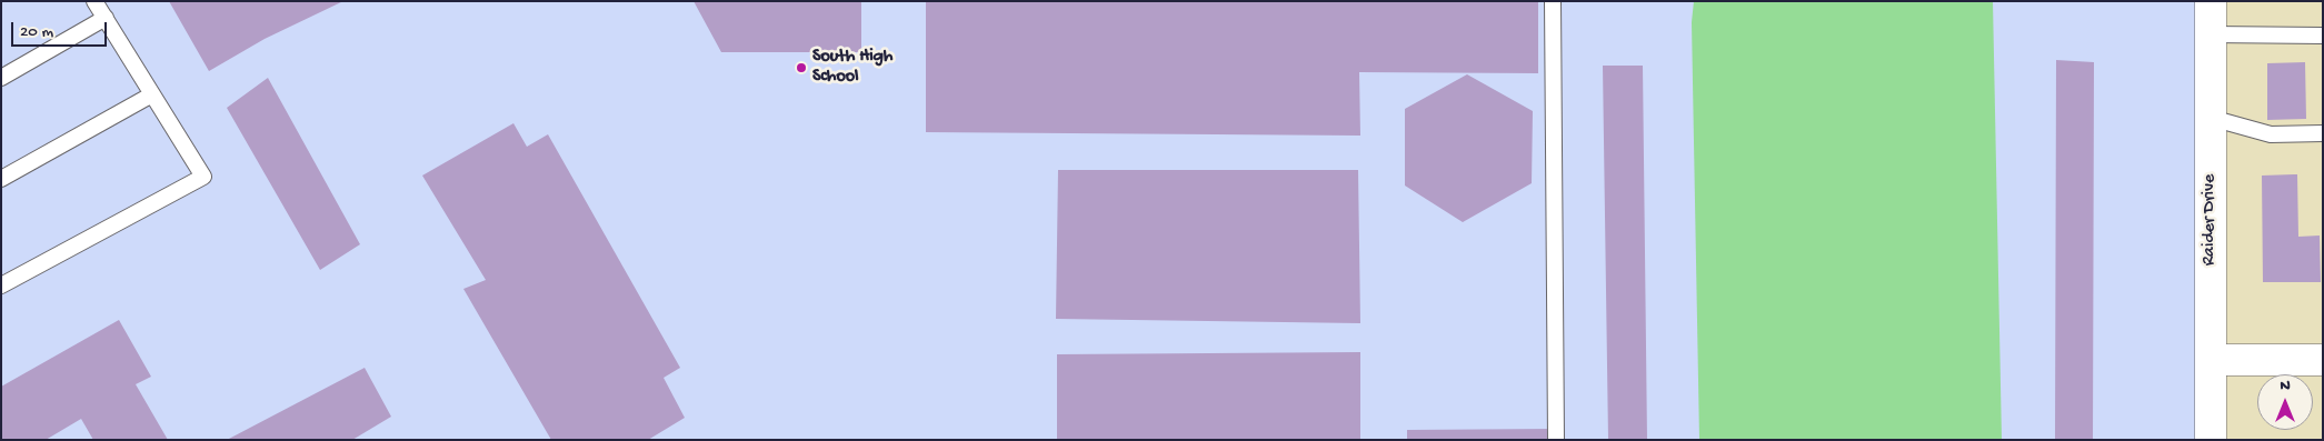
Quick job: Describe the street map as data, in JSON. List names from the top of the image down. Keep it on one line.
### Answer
{"streets":{"street":["Raider Drive"]},"places":["South High School"],"scale_bar":"20 m","north":"top"}
